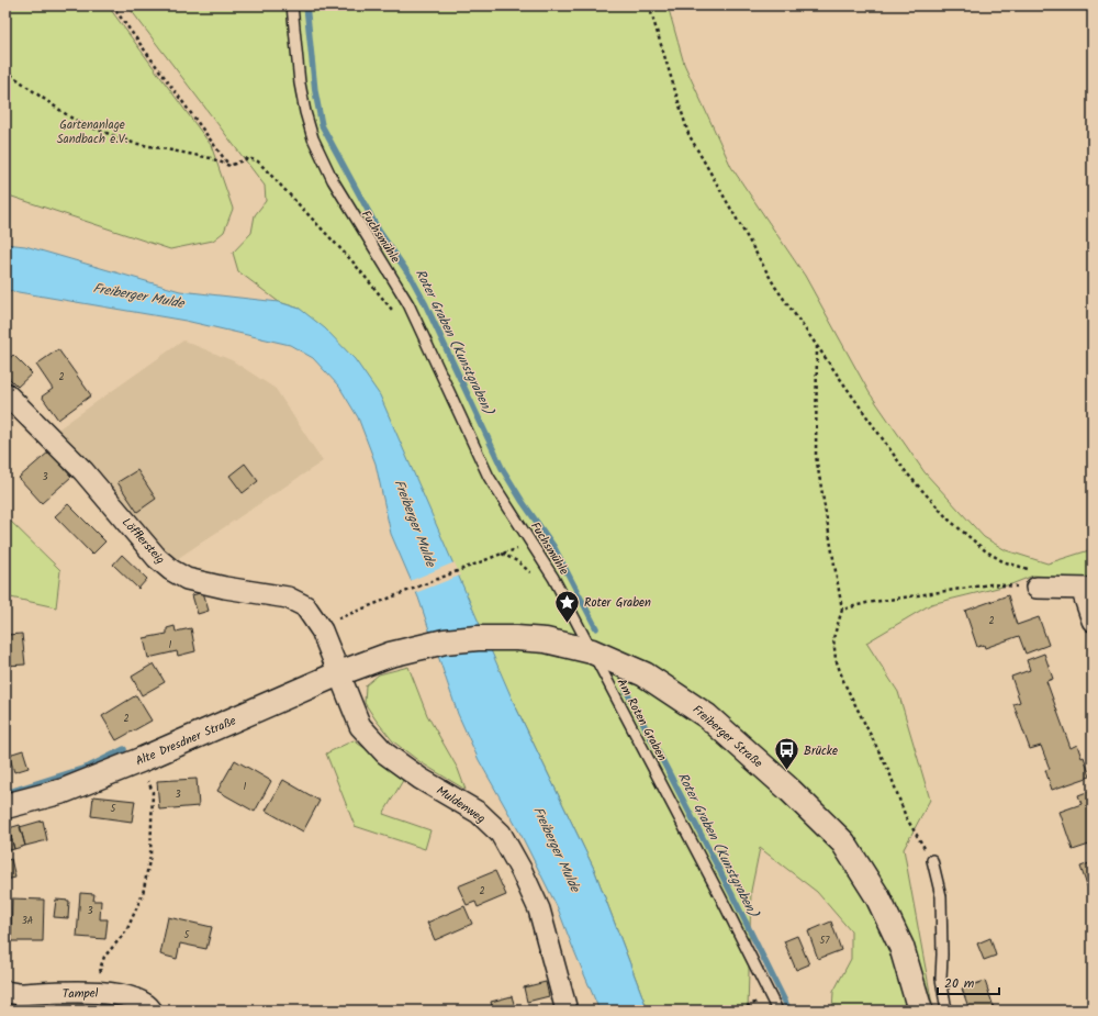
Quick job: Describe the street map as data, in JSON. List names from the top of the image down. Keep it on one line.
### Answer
{"streets":{"street":["Löfflersteig","Freiberger Straße","Alte Dresdner Straße","Muldenweg","Tampel"],"lane":["Fuchsmühle","Am Roten Graben"]},"crossings":[["Fuchsmühle","Am Roten Graben"],["Fuchsmühle","Freiberger Straße"],["Löfflersteig","Alte Dresdner Straße"],["Löfflersteig","Muldenweg"],["Am Roten Graben","Freiberger Straße"],["Freiberger Straße","Alte Dresdner Straße"],["Alte Dresdner Straße","Muldenweg"]],"water":["Freiberger Mulde","Roter Graben (Kunstgraben)"],"parks":["Gartenanlage Sandbach e.V."],"places":{"place":["Roter Graben"],"bus stop":["Brücke"]},"house_numbers":["2","3","2","1","2","1","3","5","2","3","3A","5","57"],"scale_bar":"20 m"}
